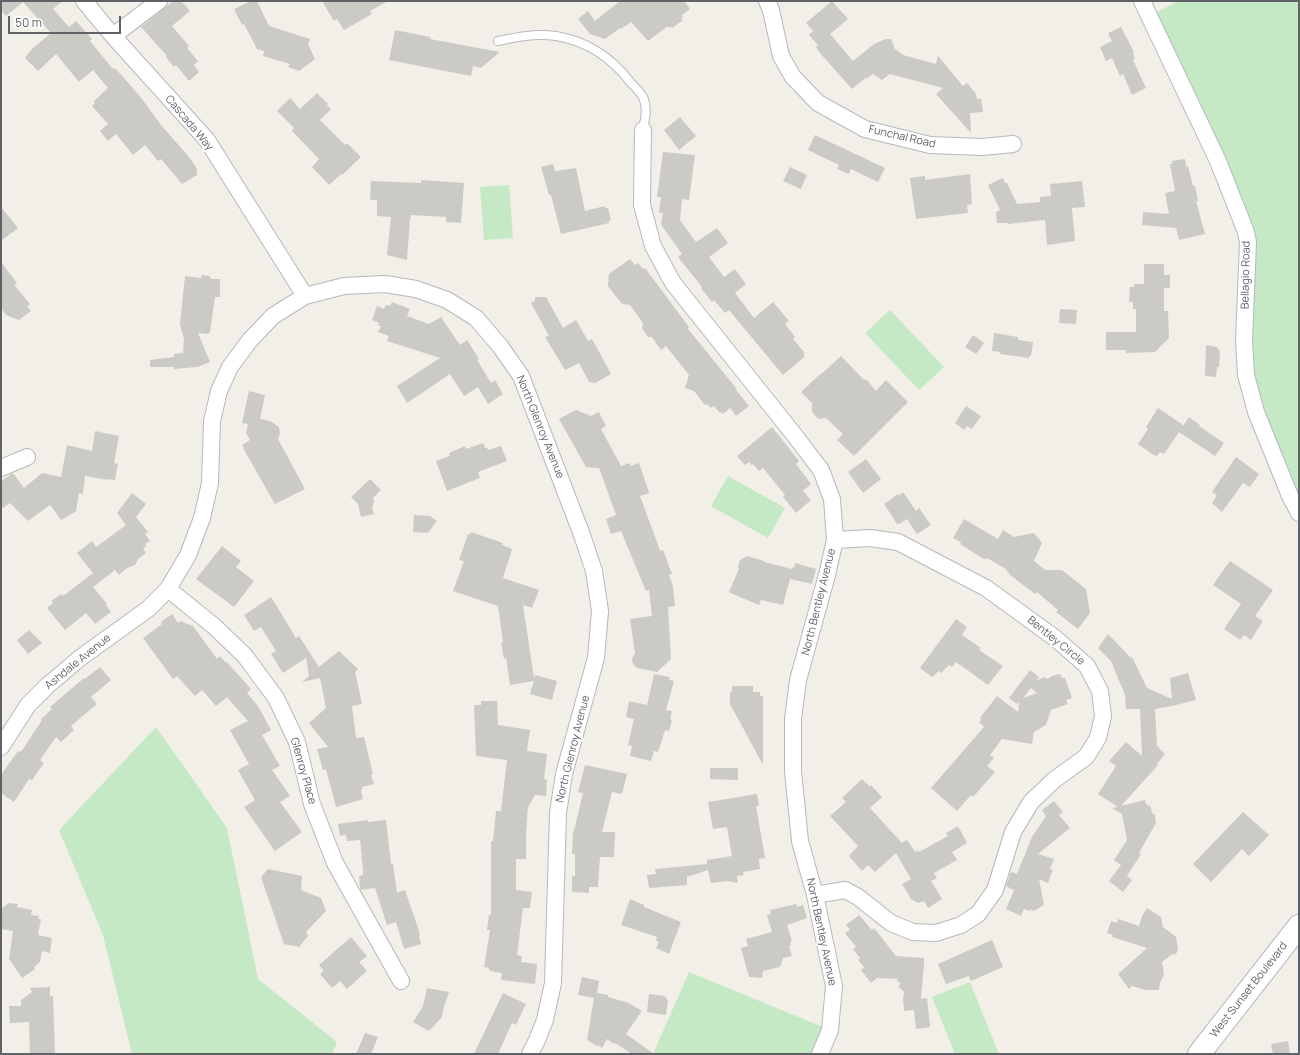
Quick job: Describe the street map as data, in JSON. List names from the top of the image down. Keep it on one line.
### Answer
{"streets":{"main road":["West Sunset Boulevard"],"street":["Cascada Way","Funchal Road","Bellagio Road","North Glenroy Avenue","North Bentley Avenue","Bentley Circle","Ashdale Avenue","Glenroy Place"]},"crossings":[["Cascada Way","North Glenroy Avenue"],["North Glenroy Avenue","Ashdale Avenue"],["North Glenroy Avenue","Glenroy Place"],["North Bentley Avenue","Bentley Circle"],["Ashdale Avenue","Glenroy Place"]],"scale_bar":"50 m"}
